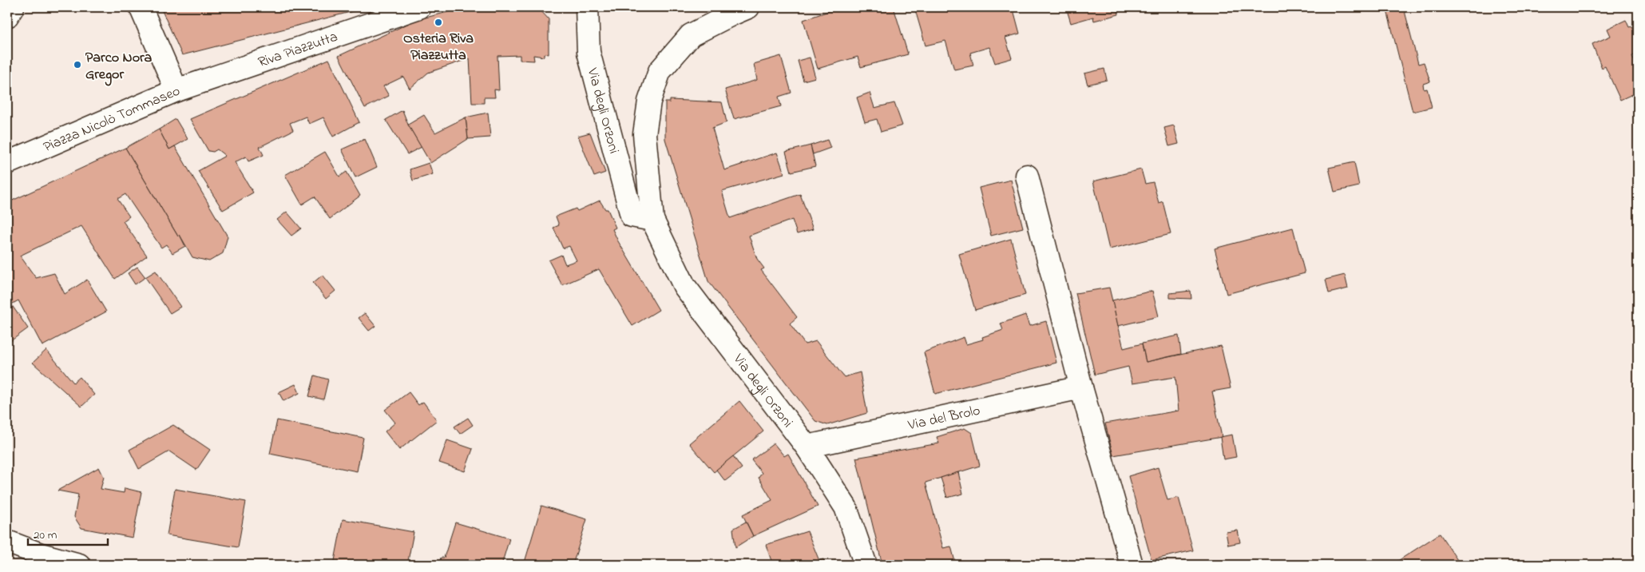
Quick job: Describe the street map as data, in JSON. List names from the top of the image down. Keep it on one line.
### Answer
{"streets":{"street":["Riva Piazzutta","Via degli Orzoni","Piazza Nicolò Tommaseo","Via del Brolo"]},"crossings":[["Riva Piazzutta","Piazza Nicolò Tommaseo"],["Via degli Orzoni","Via del Brolo"]],"places":["Osteria Riva Piazzutta","Parco Nora Gregor"],"scale_bar":"20 m"}
